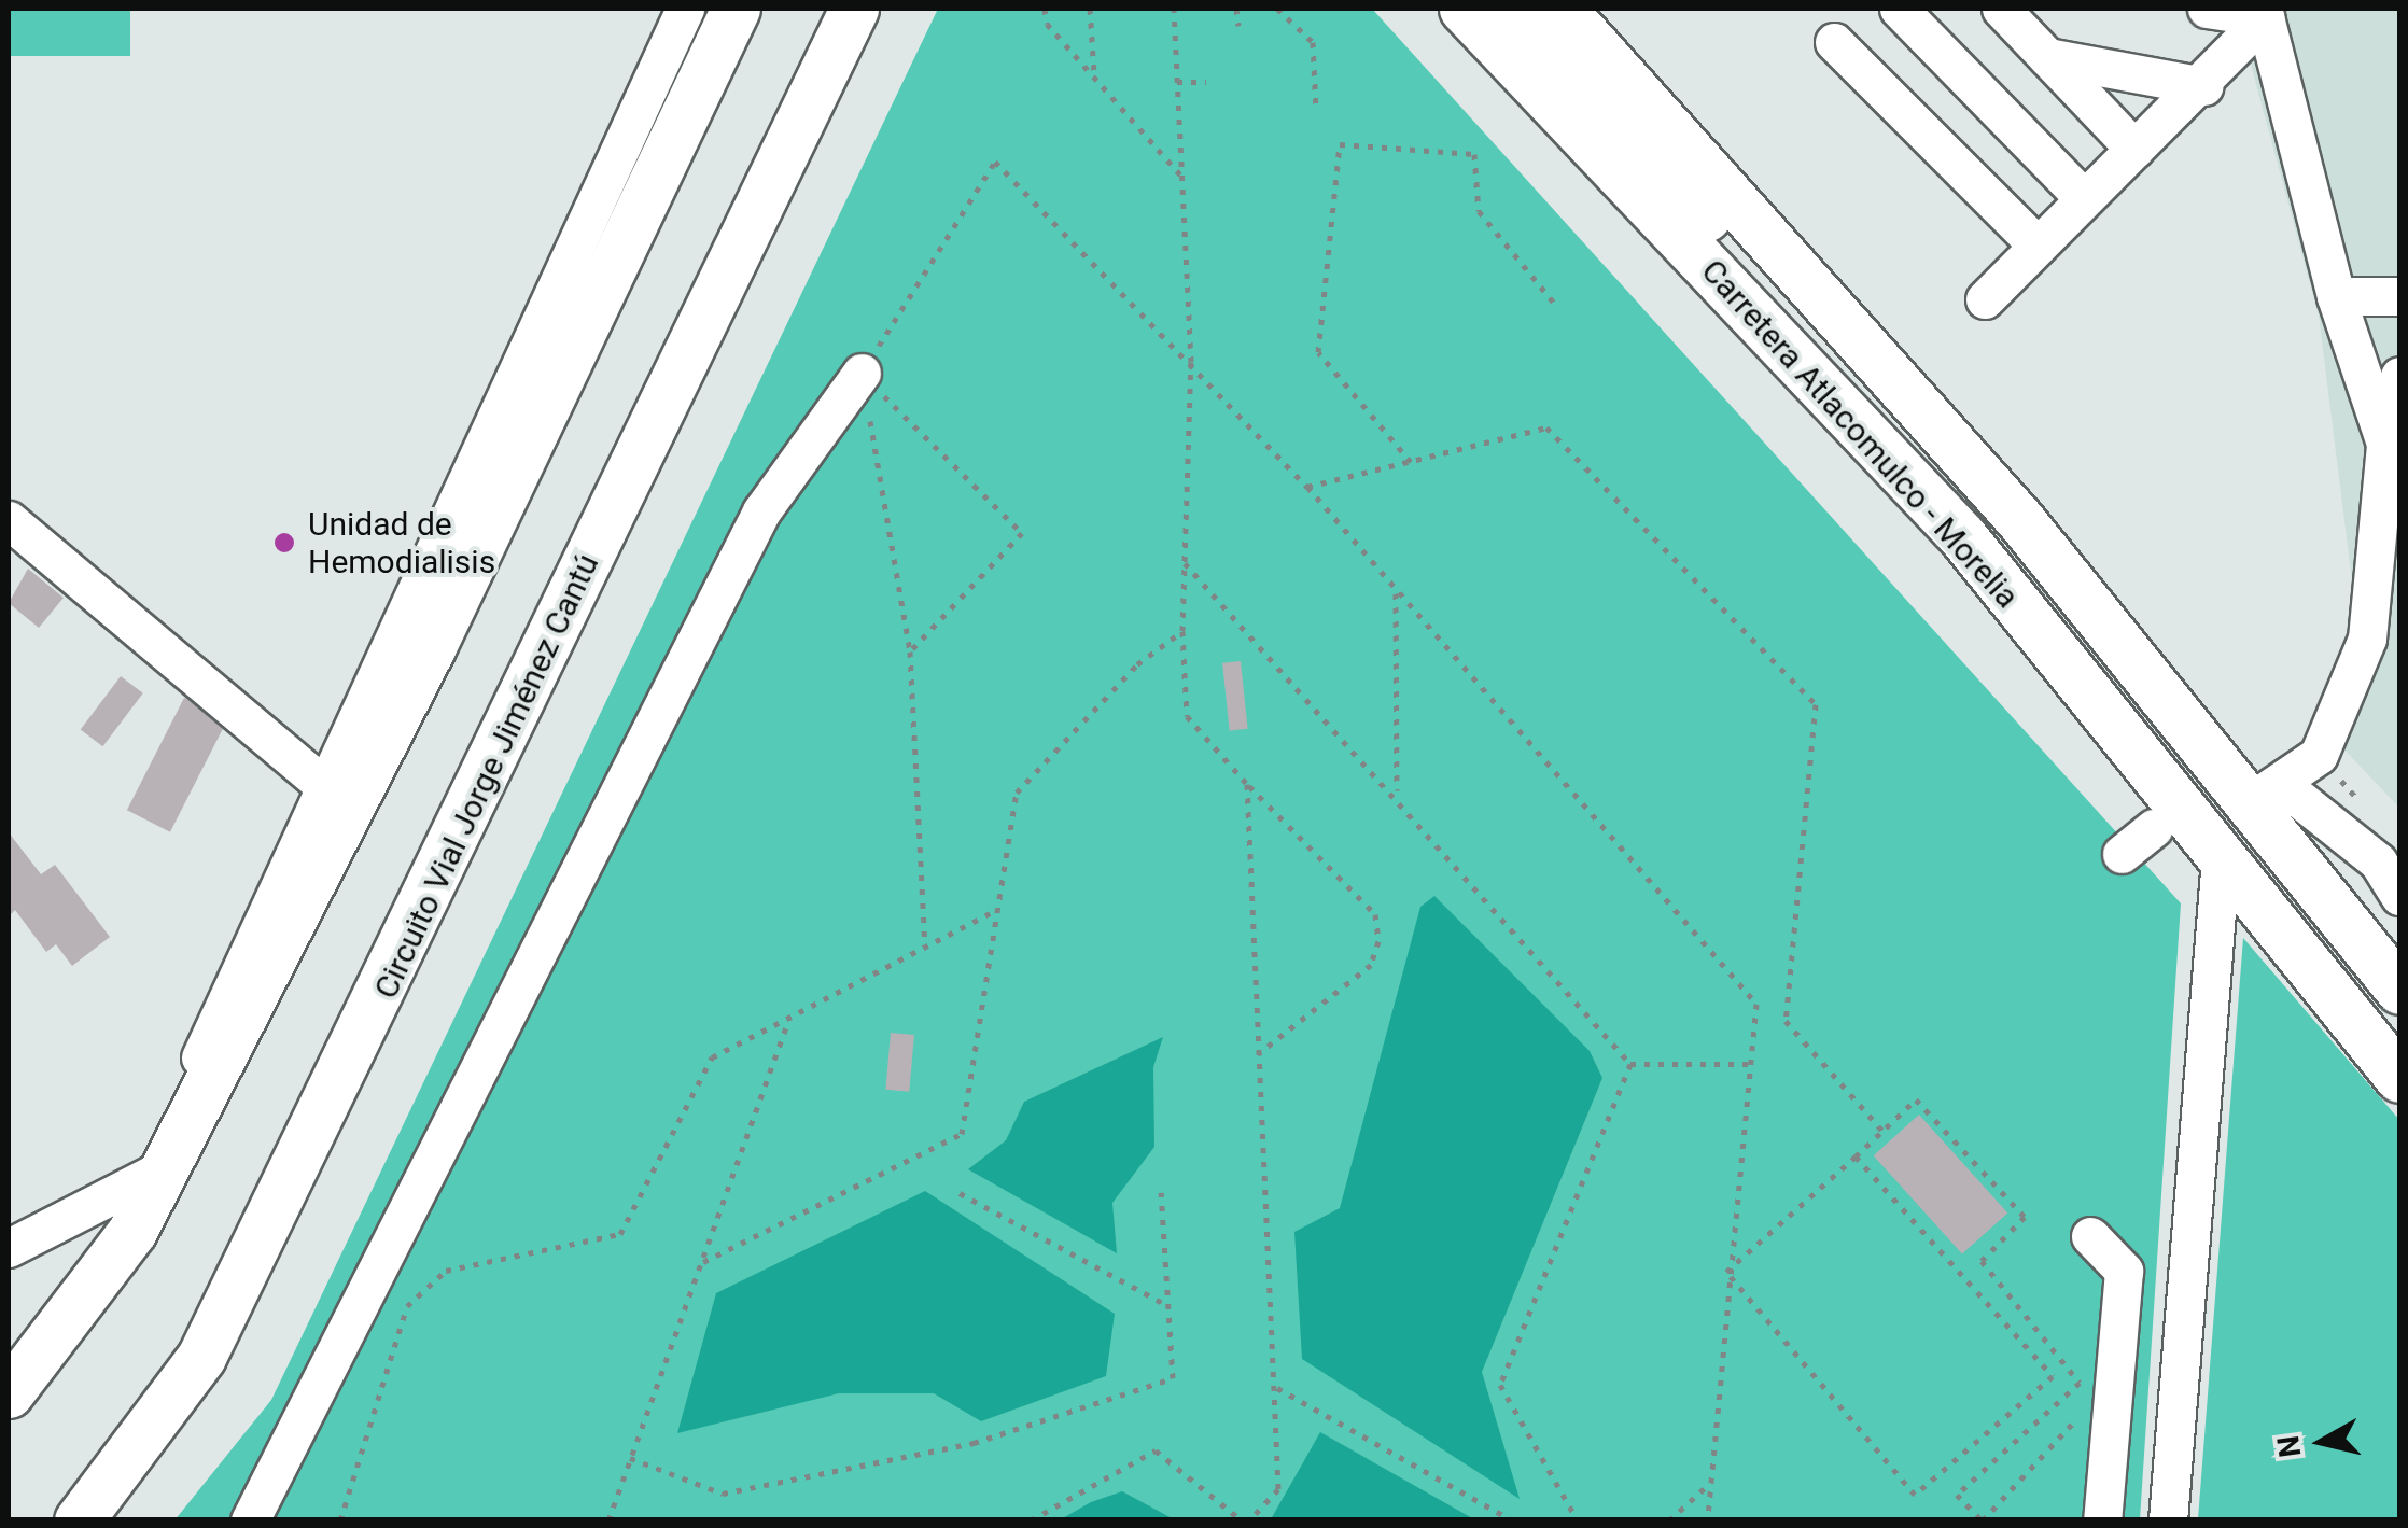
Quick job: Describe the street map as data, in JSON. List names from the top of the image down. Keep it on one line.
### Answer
{"streets":{"main road":["Carretera Atlacomulco - Morelia","Circuito Vial Jorge Jiménez Cantú"]},"places":["Unidad de Hemodialisis"],"north":"left"}
